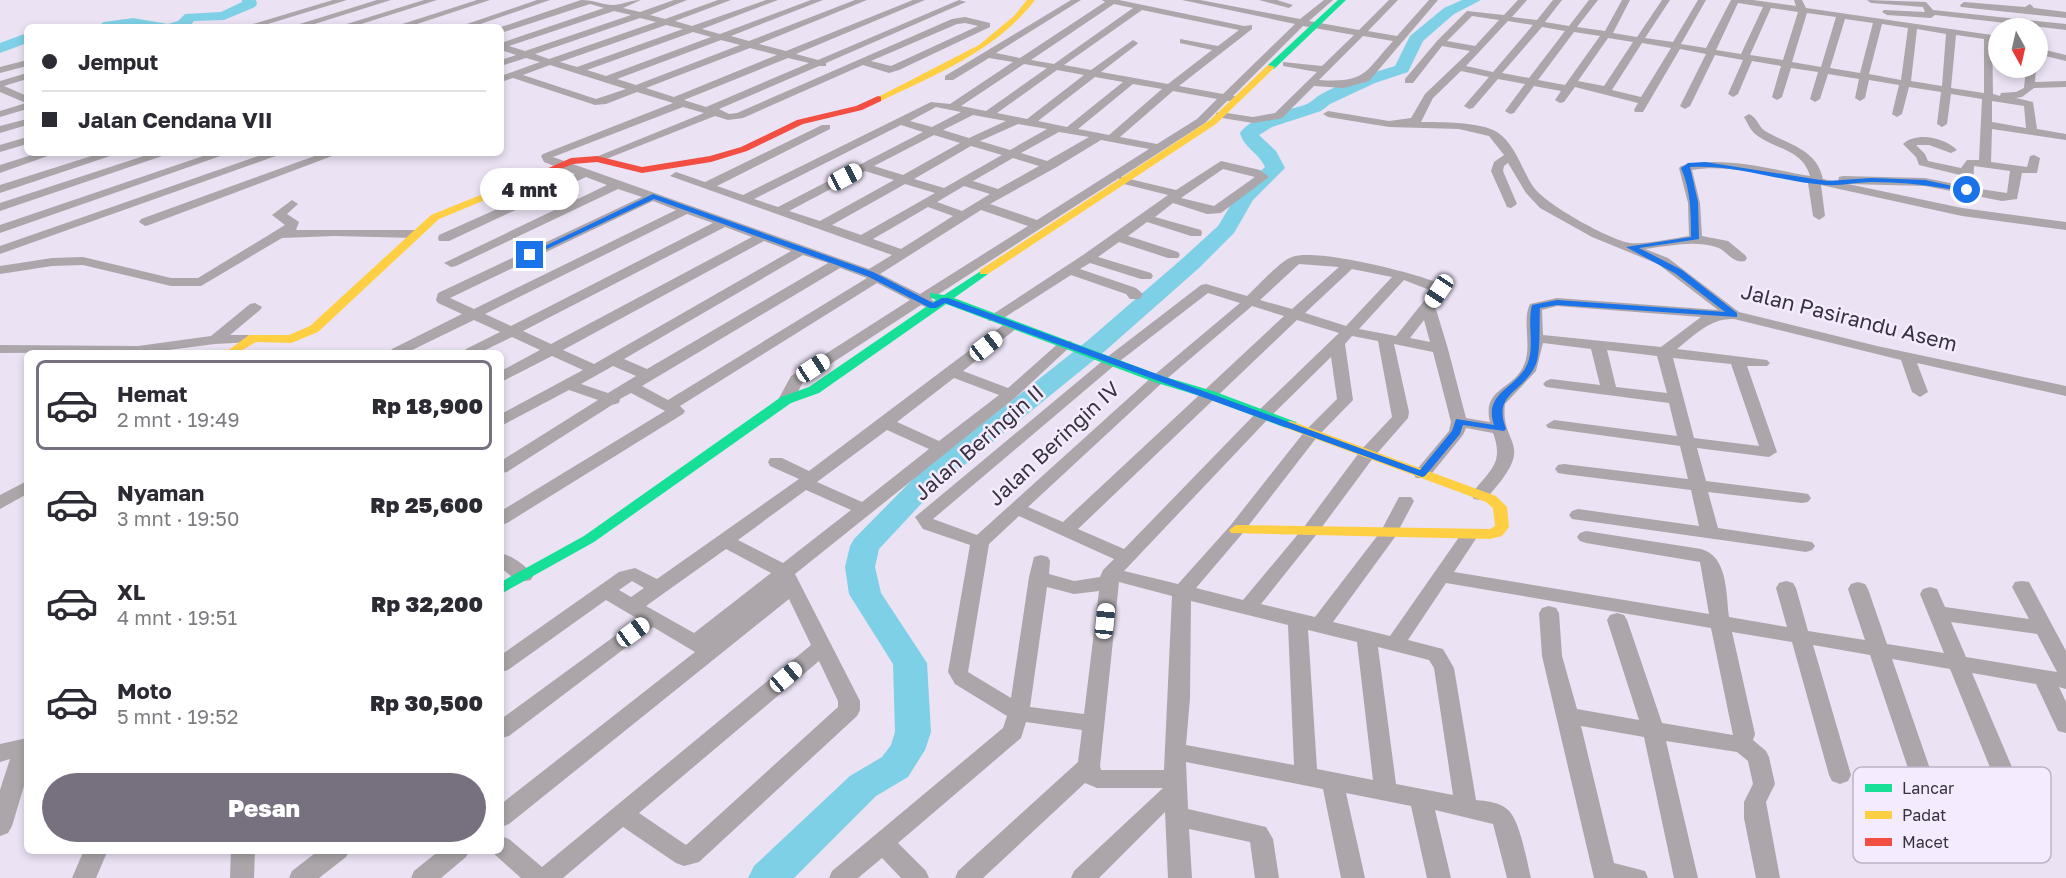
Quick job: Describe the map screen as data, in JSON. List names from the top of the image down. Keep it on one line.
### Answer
{"streets":{"street":["Jalan Pasirandu Asem","Jalan Beringin II","Jalan Beringin IV"]},"crossings":[["Jalan Beringin II","Jalan Beringin IV"]],"legend":["Lancar","Padat","Macet"],"north":"bottom","page":{"banner":["Jemput","Jalan Cendana VII"],"bubble":"4 mnt","list":[{"name":"Hemat","note":"2 mnt · 19:49","value":"Rp 18,900"},{"name":"Nyaman","note":"3 mnt · 19:50","value":"Rp 25,600"},{"name":"XL","note":"4 mnt · 19:51","value":"Rp 32,200"},{"name":"Moto","note":"5 mnt · 19:52","value":"Rp 30,500"}],"buttons":"Pesan"}}
